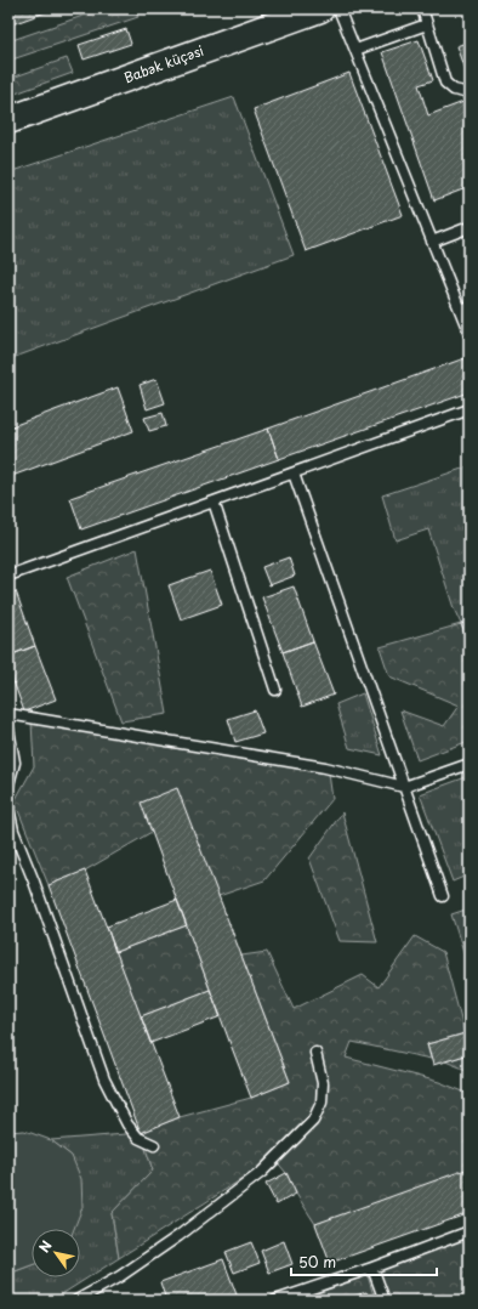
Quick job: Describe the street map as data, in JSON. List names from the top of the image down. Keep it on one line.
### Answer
{"streets":{"street":["Babək küçəsi"]},"scale_bar":"50 m","north":"top left"}
